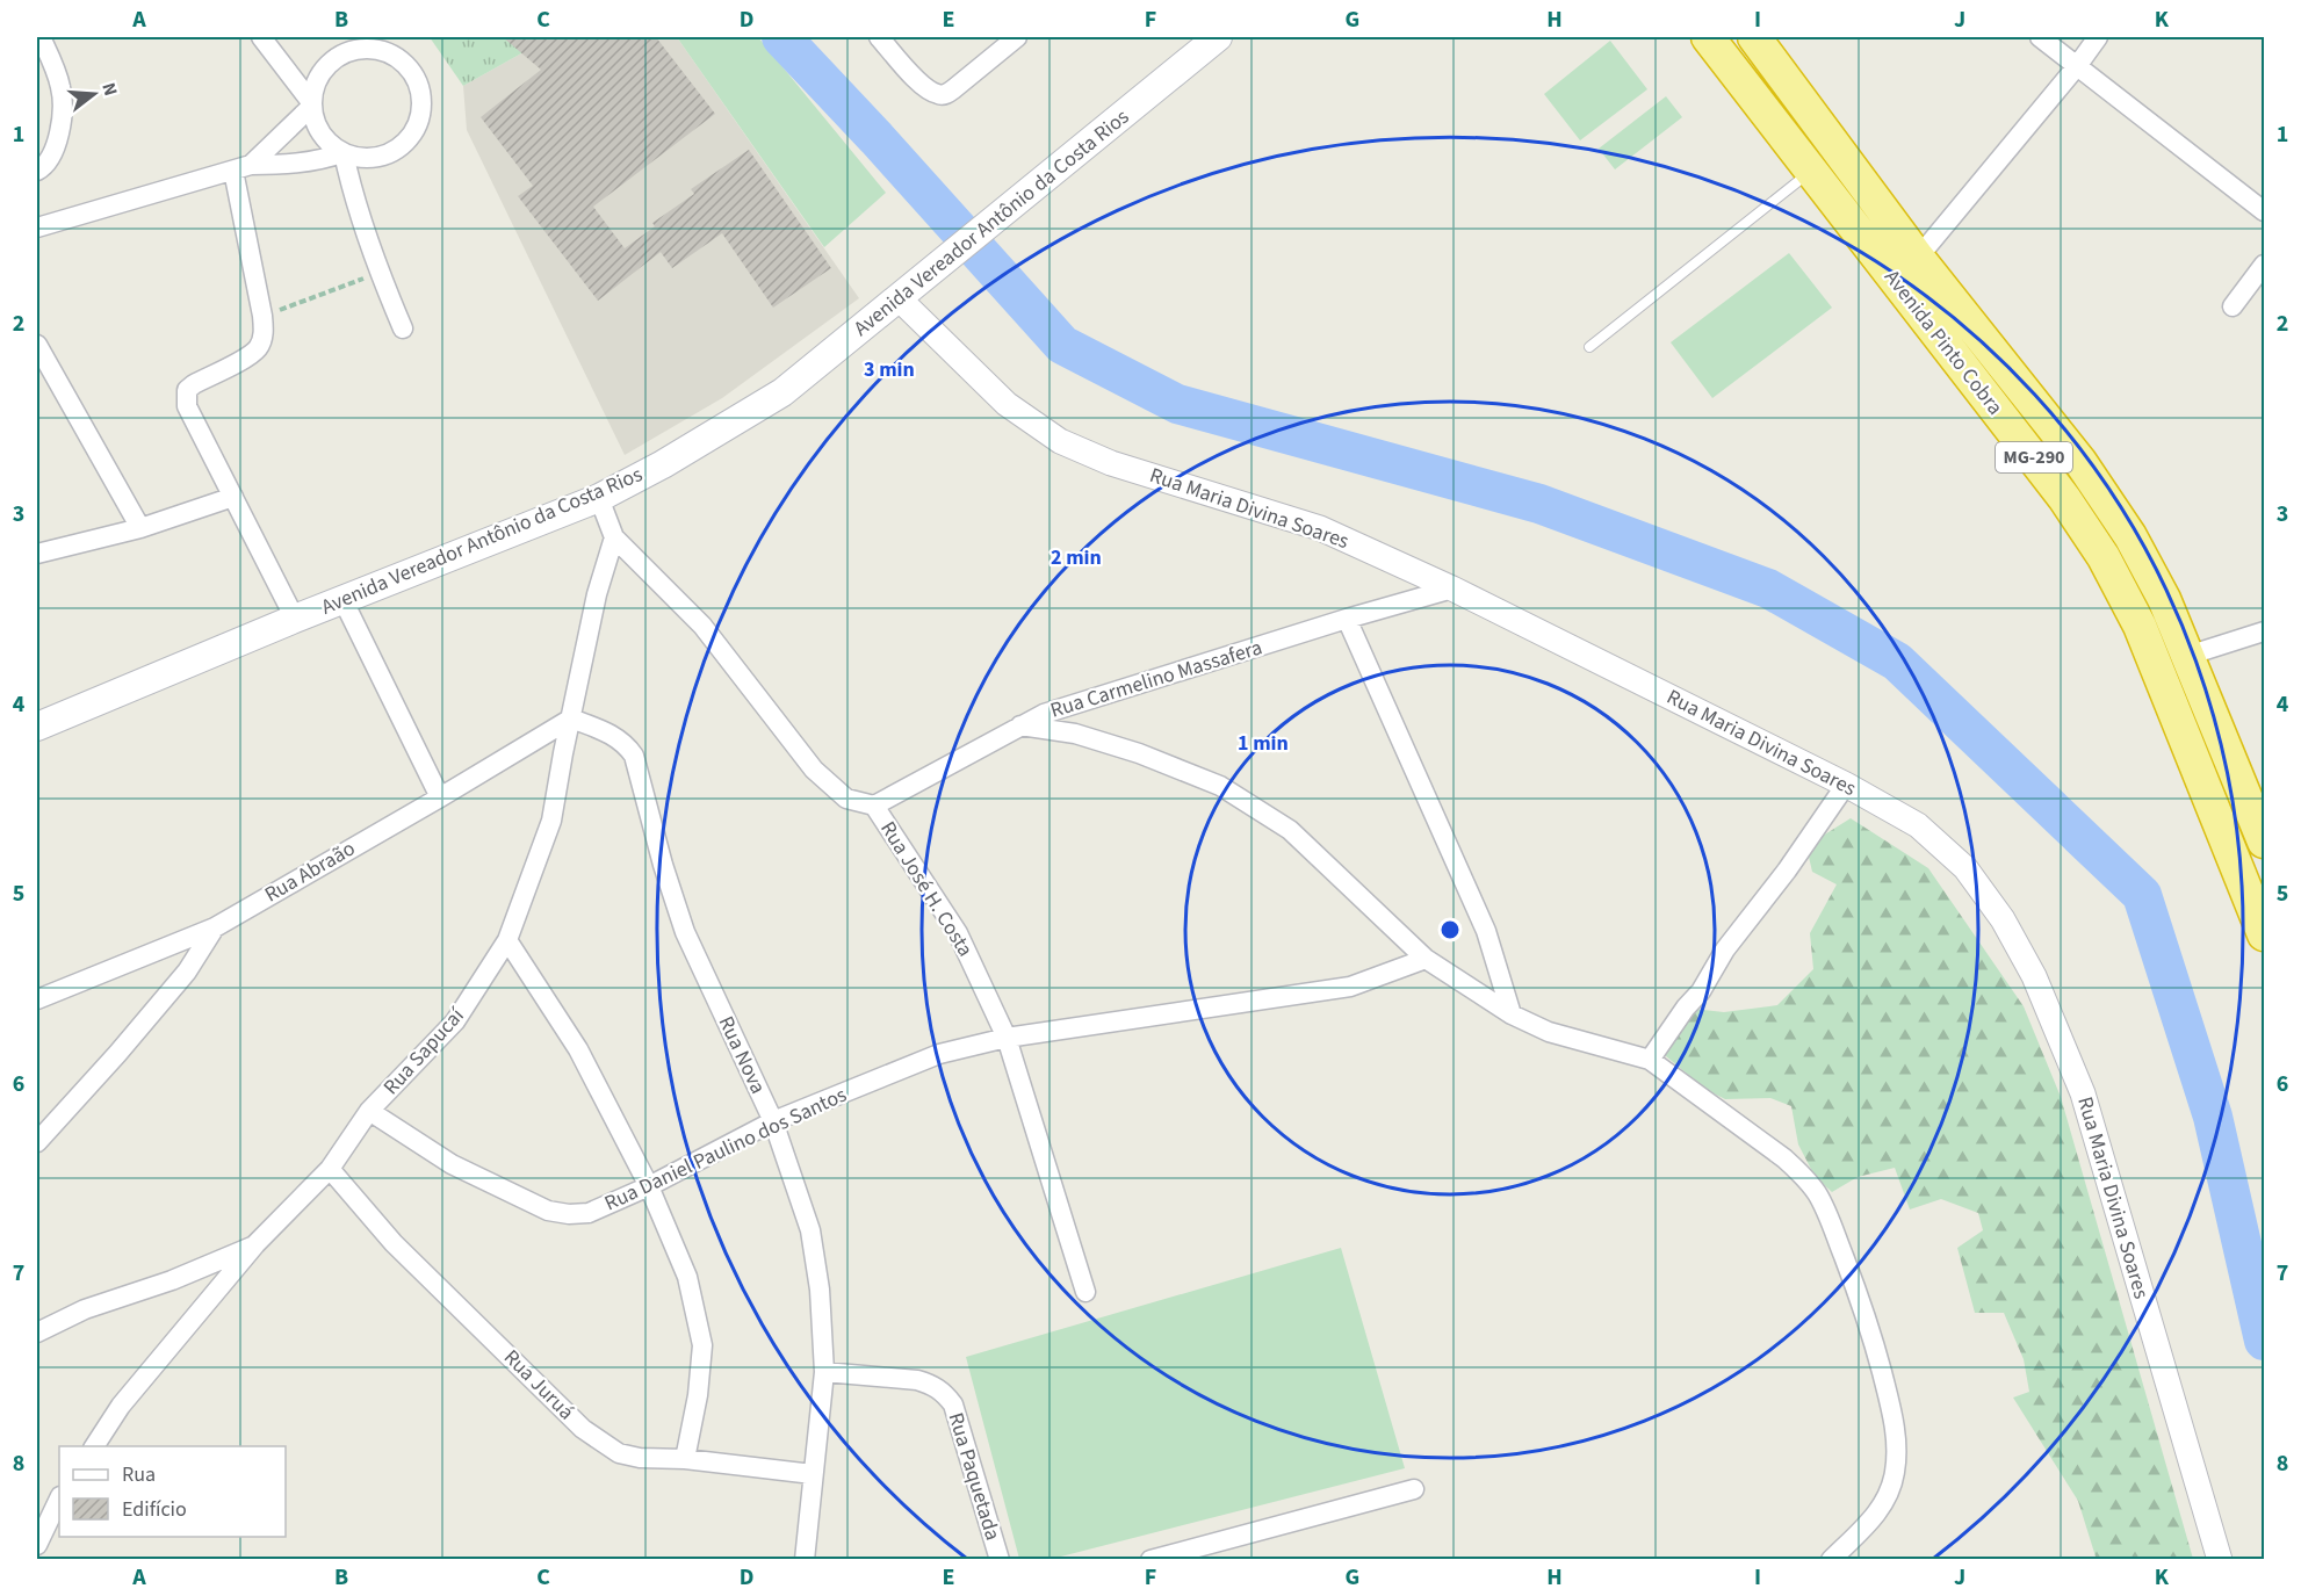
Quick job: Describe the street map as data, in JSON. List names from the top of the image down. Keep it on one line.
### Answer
{"streets":{"highway":["Avenida Pinto Cobra","MG-290"],"main road":["Avenida Vereador Antônio da Costa Rios"],"street":["Rua Maria Divina Soares","Rua Carmelino Massafera","Rua Abraão","Rua José H. Costa","Rua Sapucaí","Rua Nova","Rua Daniel Paulino dos Santos","Rua Juruá","Rua Paquetada"]},"crossings":[["Avenida Vereador Antônio da Costa Rios","Rua Maria Divina Soares"],["Rua Maria Divina Soares","Rua Carmelino Massafera"],["Rua Carmelino Massafera","Rua José H. Costa"],["Rua Abraão","Rua Sapucaí"],["Rua Abraão","Rua Nova"],["Rua José H. Costa","Rua Sapucaí"],["Rua José H. Costa","Rua Daniel Paulino dos Santos"],["Rua Sapucaí","Rua Nova"],["Rua Sapucaí","Rua Daniel Paulino dos Santos"],["Rua Sapucaí","Rua Juruá"],["Rua Nova","Rua Daniel Paulino dos Santos"],["Rua Nova","Rua Juruá"],["Rua Nova","Rua Paquetada"]],"legend":["Rua","Edifício"],"north":"right","grid":{"columns":["A","B","C","D","E","F","G","H","I","J","K"],"rows":["1","2","3","4","5","6","7","8"]},"rings":["3 min","2 min","1 min"]}
